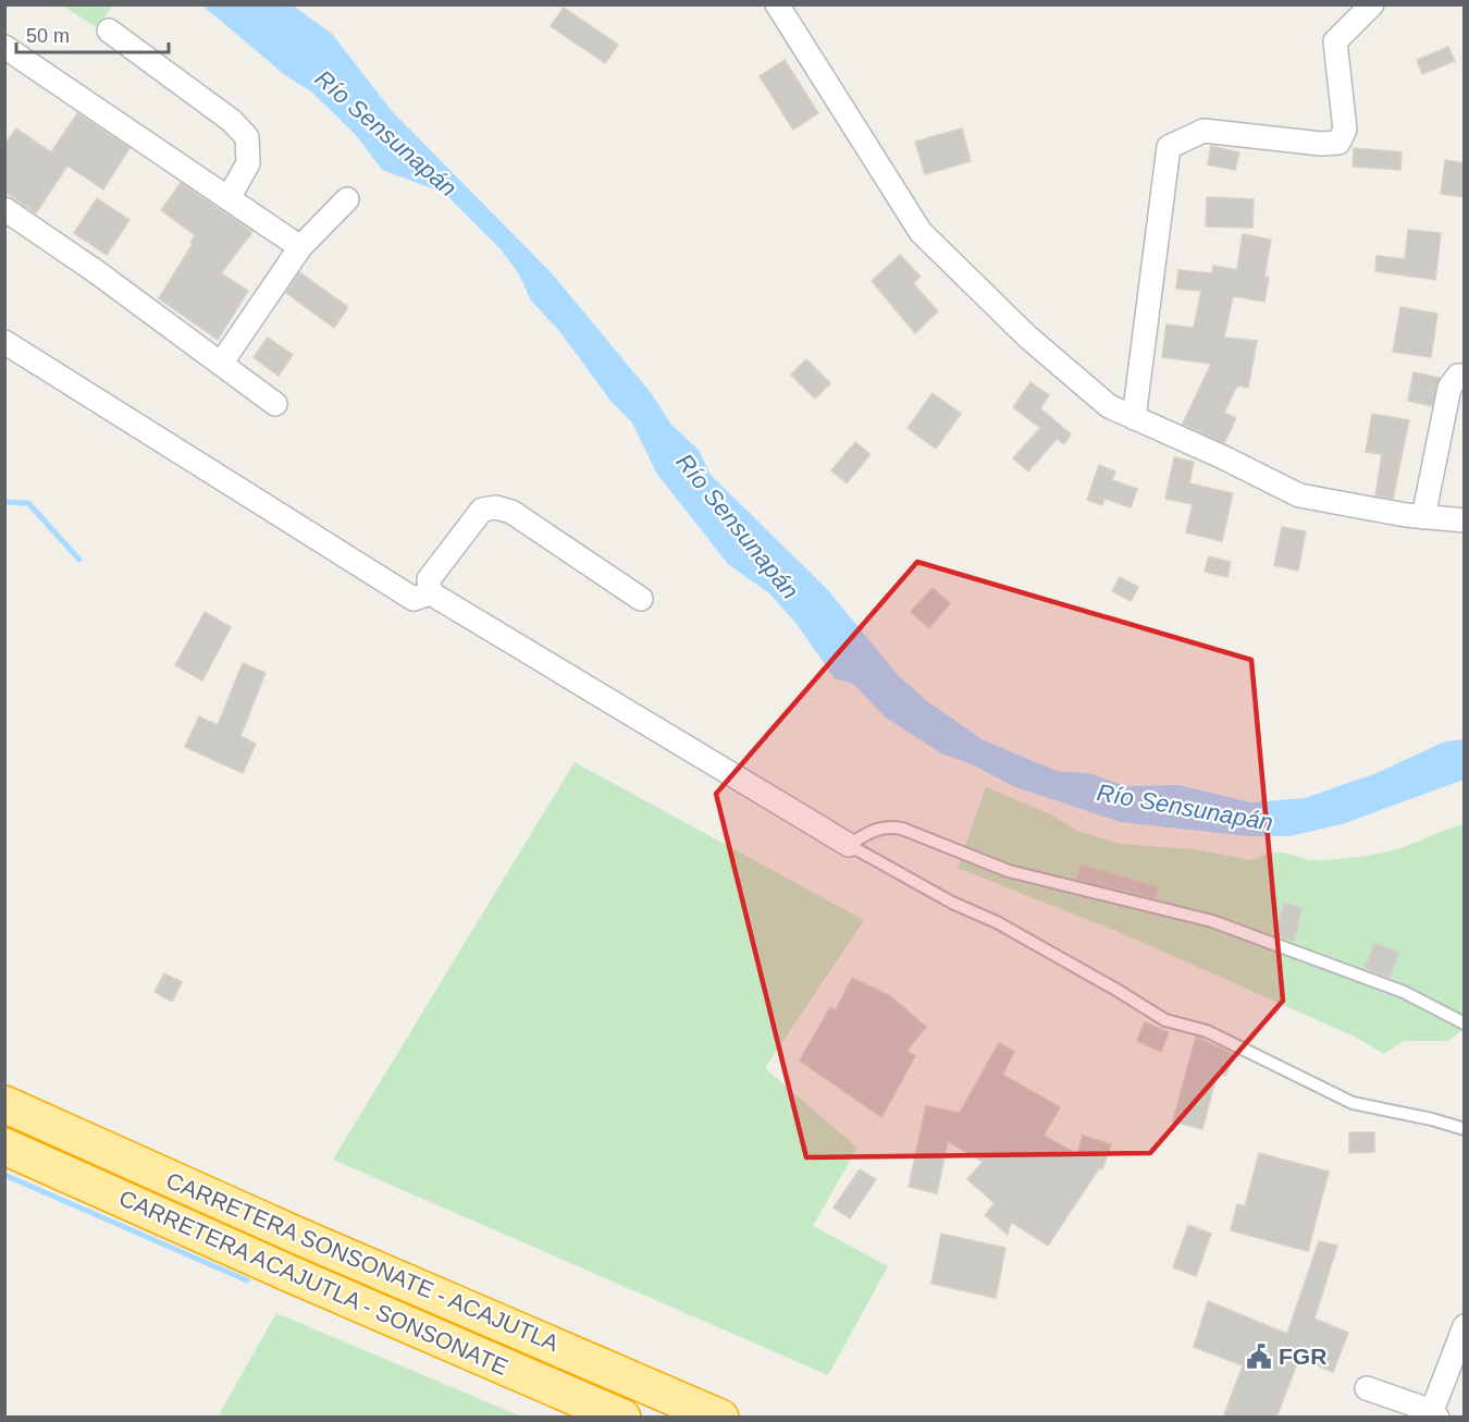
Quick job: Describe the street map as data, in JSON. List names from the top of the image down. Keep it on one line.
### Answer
{"streets":{"highway":["CARRETERA SONSONATE - ACAJUTLA","CARRETERA ACAJUTLA - SONSONATE"]},"water":["Río Sensunapán"],"places":{"public building":["FGR"]},"scale_bar":"50 m"}
